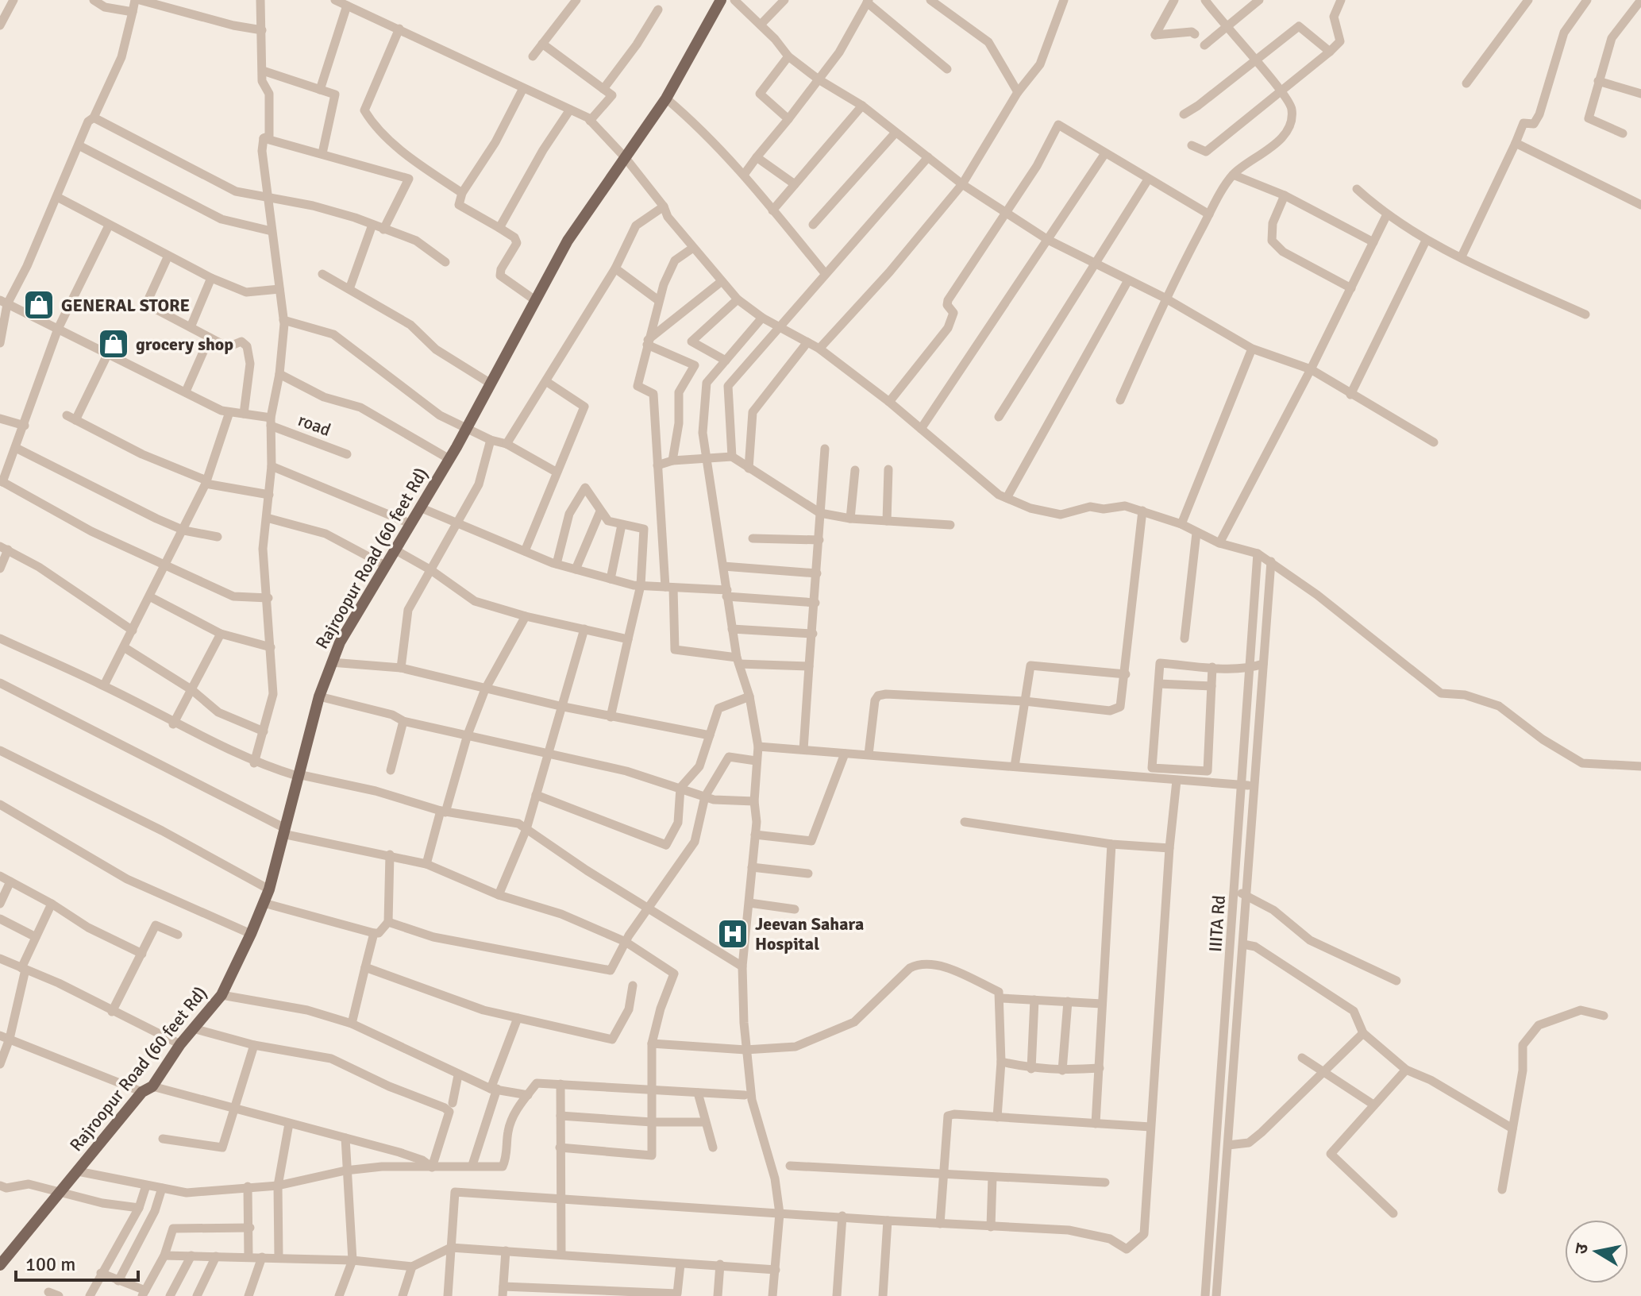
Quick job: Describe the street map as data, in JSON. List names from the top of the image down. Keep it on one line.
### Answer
{"streets":{"main road":["Rajroopur Road (60 feet Rd)"],"street":["road","IIITA Rd"]},"places":{"shop":["GENERAL STORE","grocery shop"],"hospital":["Jeevan Sahara Hospital"]},"scale_bar":"100 m","north":"left"}
